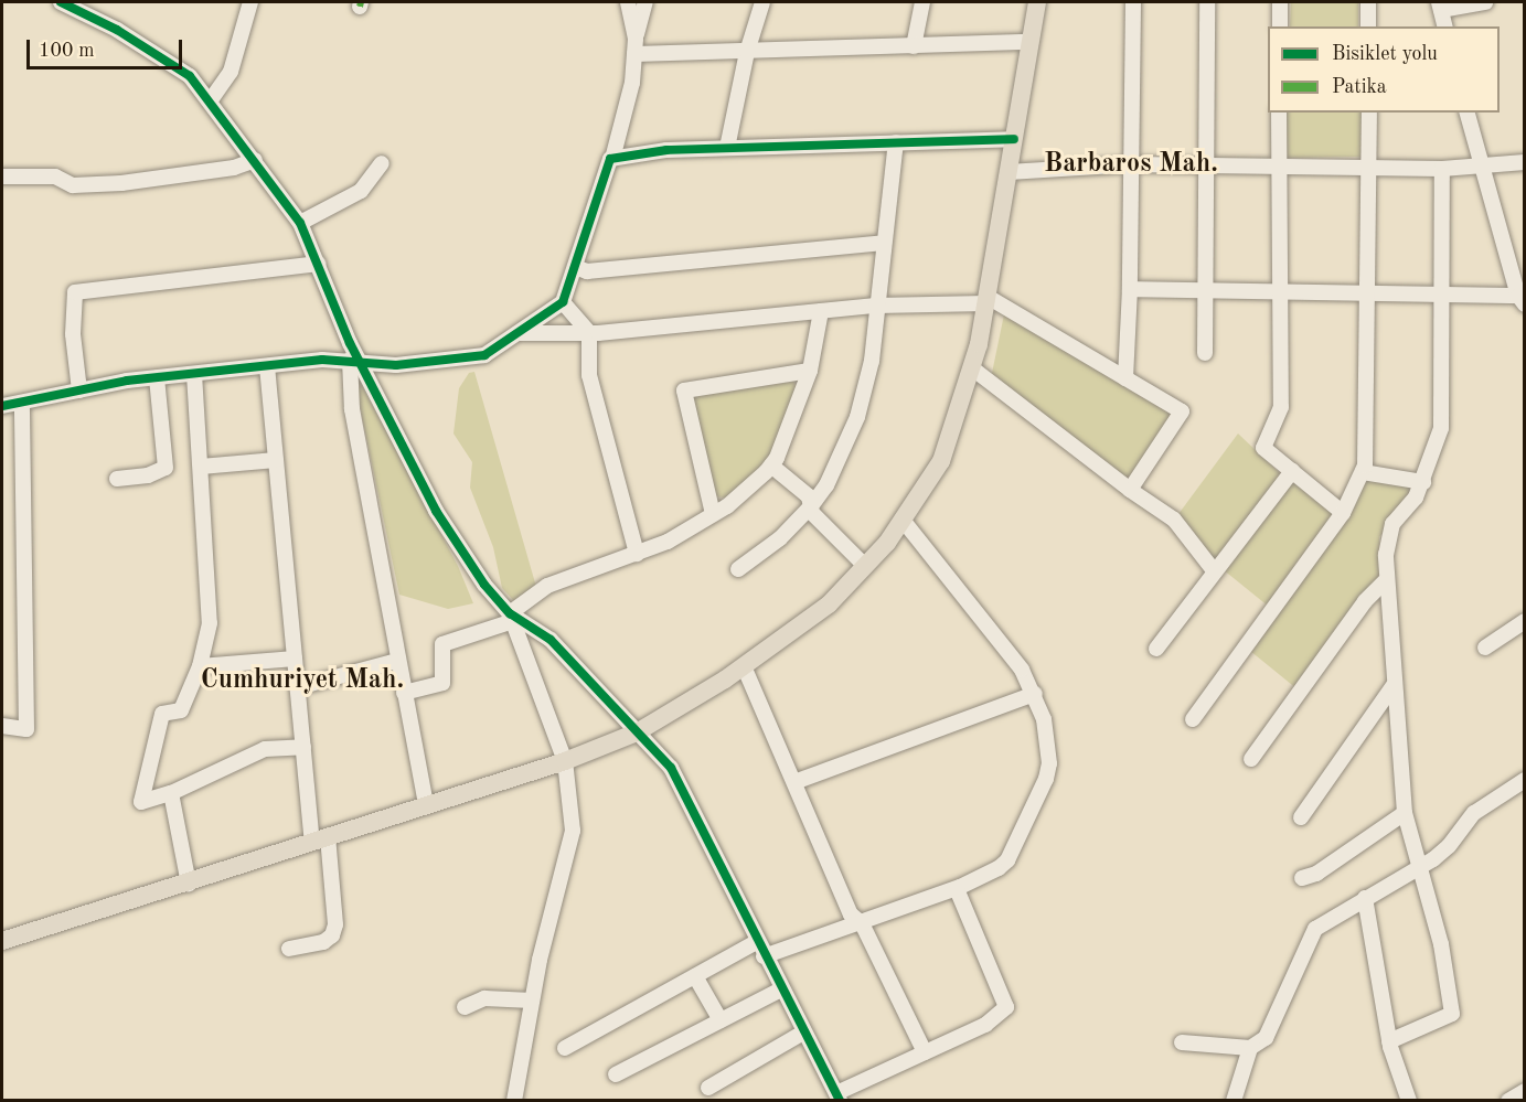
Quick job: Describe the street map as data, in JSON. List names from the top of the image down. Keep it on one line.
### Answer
{"districts":["Barbaros Mah.","Cumhuriyet Mah."],"legend":["Bisiklet yolu","Patika"],"scale_bar":"100 m"}
